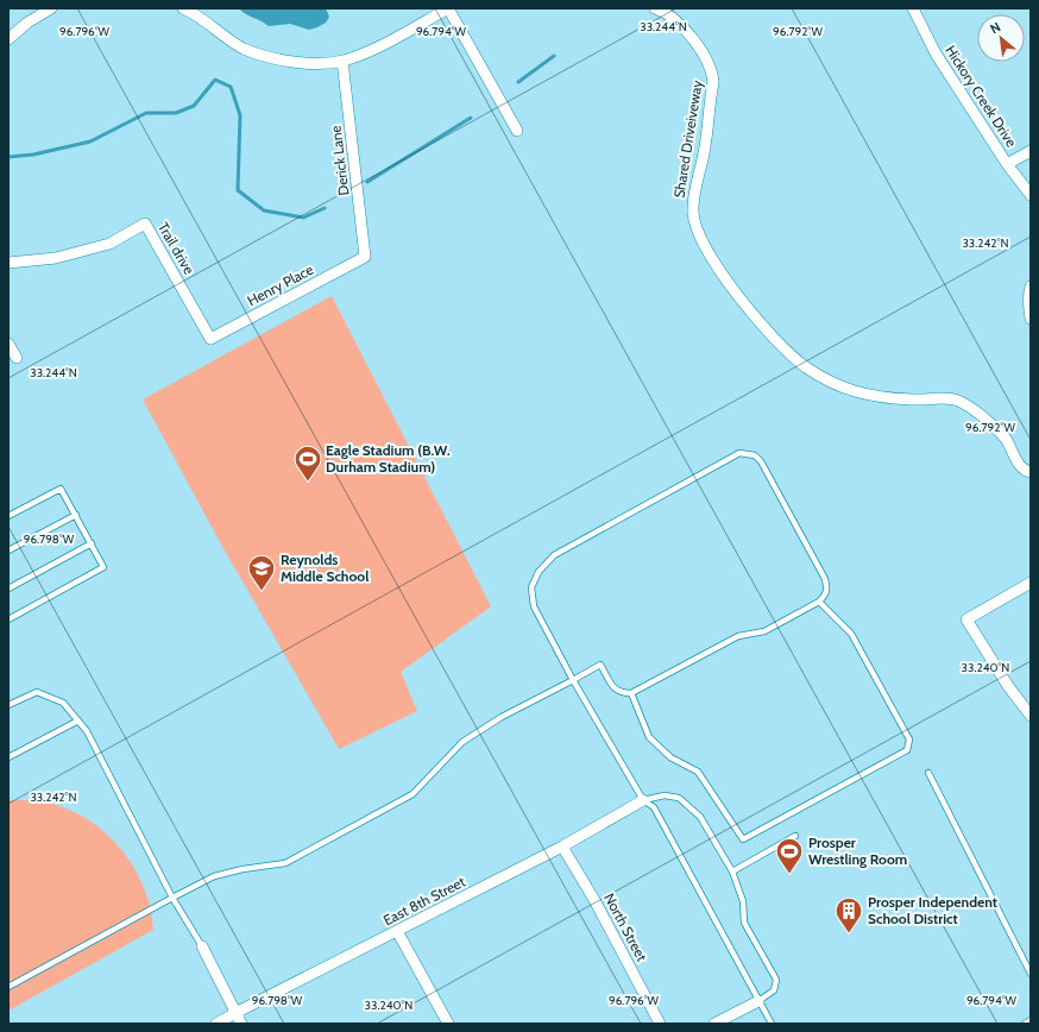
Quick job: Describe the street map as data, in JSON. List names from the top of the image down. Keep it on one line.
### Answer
{"streets":{"street":["Hickory Creek Drive","Shared Driveiveway","Derick Lane","Trail drive","Henry Place","East 8th Street","North Street"]},"crossings":[["Derick Lane","Henry Place"],["Trail drive","Henry Place"],["East 8th Street","North Street"]],"places":{"sports":["Eagle Stadium (B.W. Durham Stadium)","Prosper Wrestling Room"],"school or university":["Reynolds Middle School"],"building":["Prosper Independent School District"]},"north":"top left","coordinates":["33.244°N","96.796°W","96.794°W","96.792°W","33.242°N","96.798°W","33.240°N"]}
